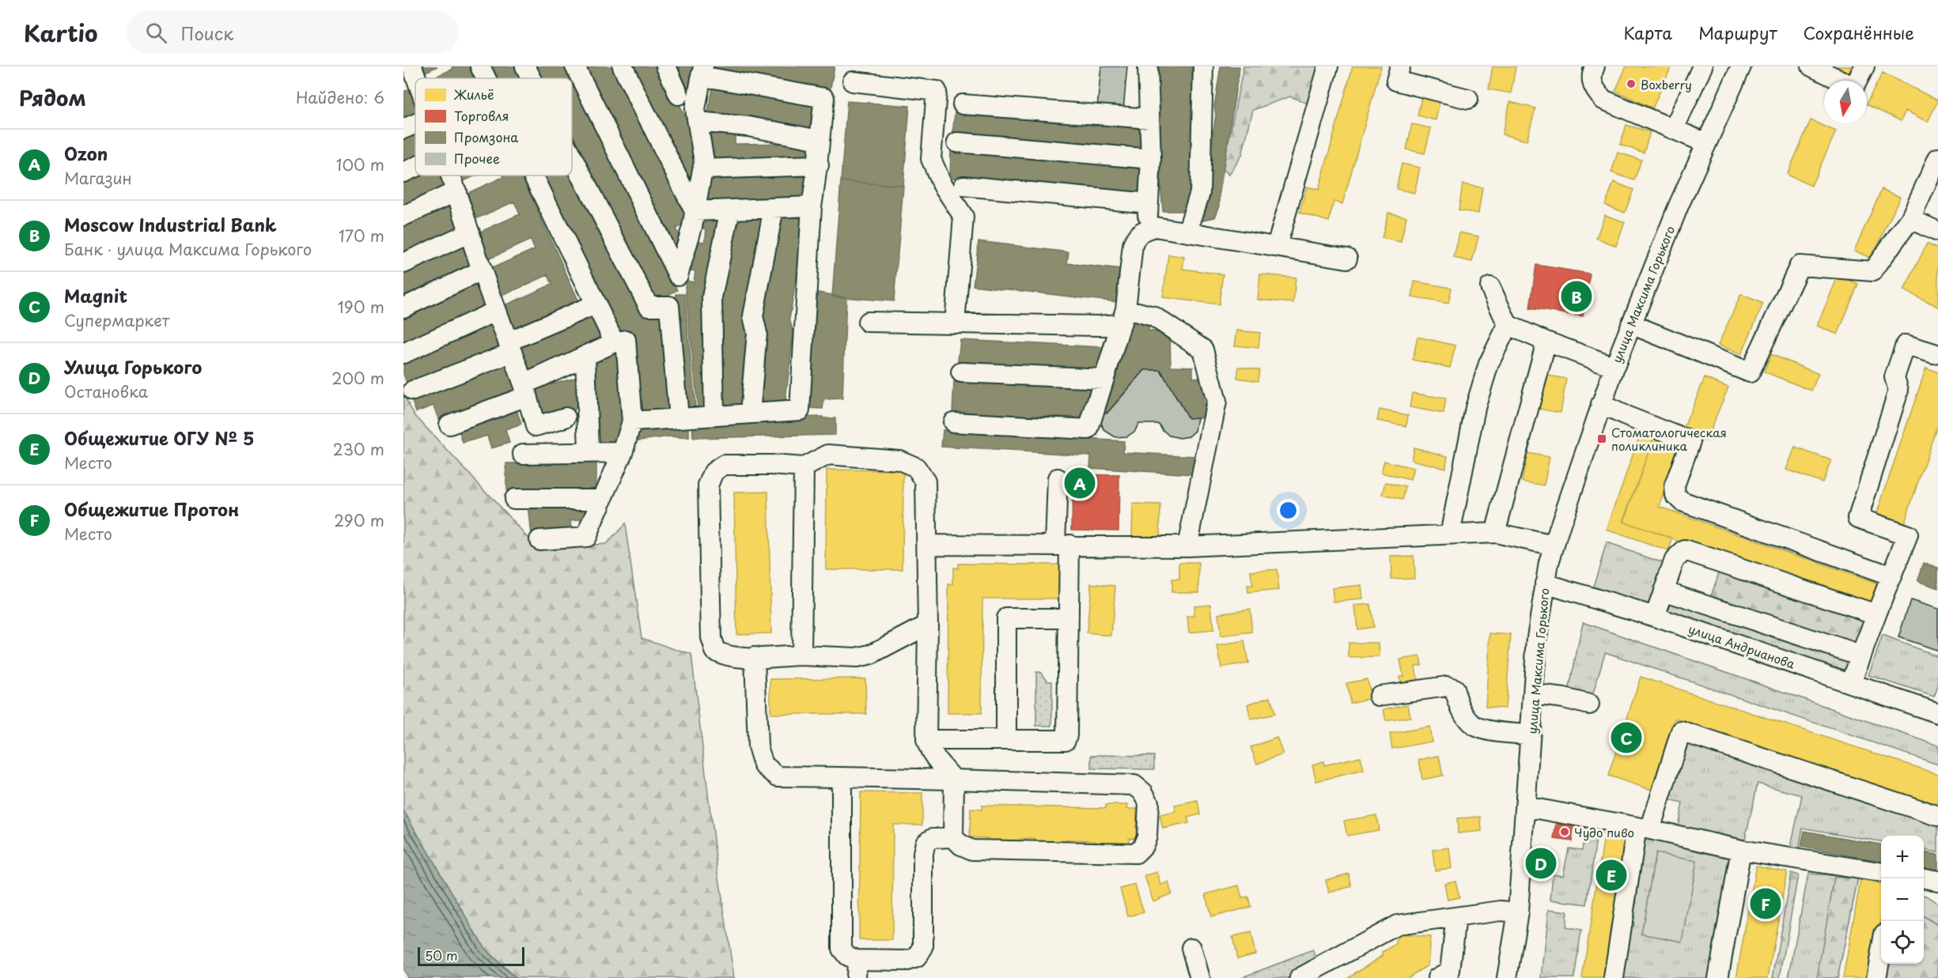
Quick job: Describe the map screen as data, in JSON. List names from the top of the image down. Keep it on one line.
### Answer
{"streets":{"street":["улица Максима Горького","улица Андрианова"]},"crossings":[["улица Максима Горького","улица Андрианова"]],"places":{"other":["Boxberry","Чудо пиво"],"transit":["Стоматологическая поликлиника"]},"legend":["Жильё","Торговля","Промзона","Прочее"],"scale_bar":"50 m","north":"bottom","page":{"header":"Kartio","search":"Поиск","nav":["Карта","Маршрут","Сохранённые"],"heading":["Рядом","Найдено: 6"],"list":[{"mark":"A","name":"Ozon","note":"Магазин","value":"100 m"},{"mark":"B","name":"Moscow Industrial Bank","note":"Банк · улица Максима Горького","value":"170 m"},{"mark":"C","name":"Magnit","note":"Супермаркет","value":"190 m"},{"mark":"D","name":"Улица Горького","note":"Остановка","value":"200 m"},{"mark":"E","name":"Общежитие ОГУ № 5","note":"Место","value":"230 m"},{"mark":"F","name":"Общежитие Протон","note":"Место","value":"290 m"}],"pins":["B","A","C","D","E","F"],"map_buttons":["+","−"],"scale":"50 m"}}
